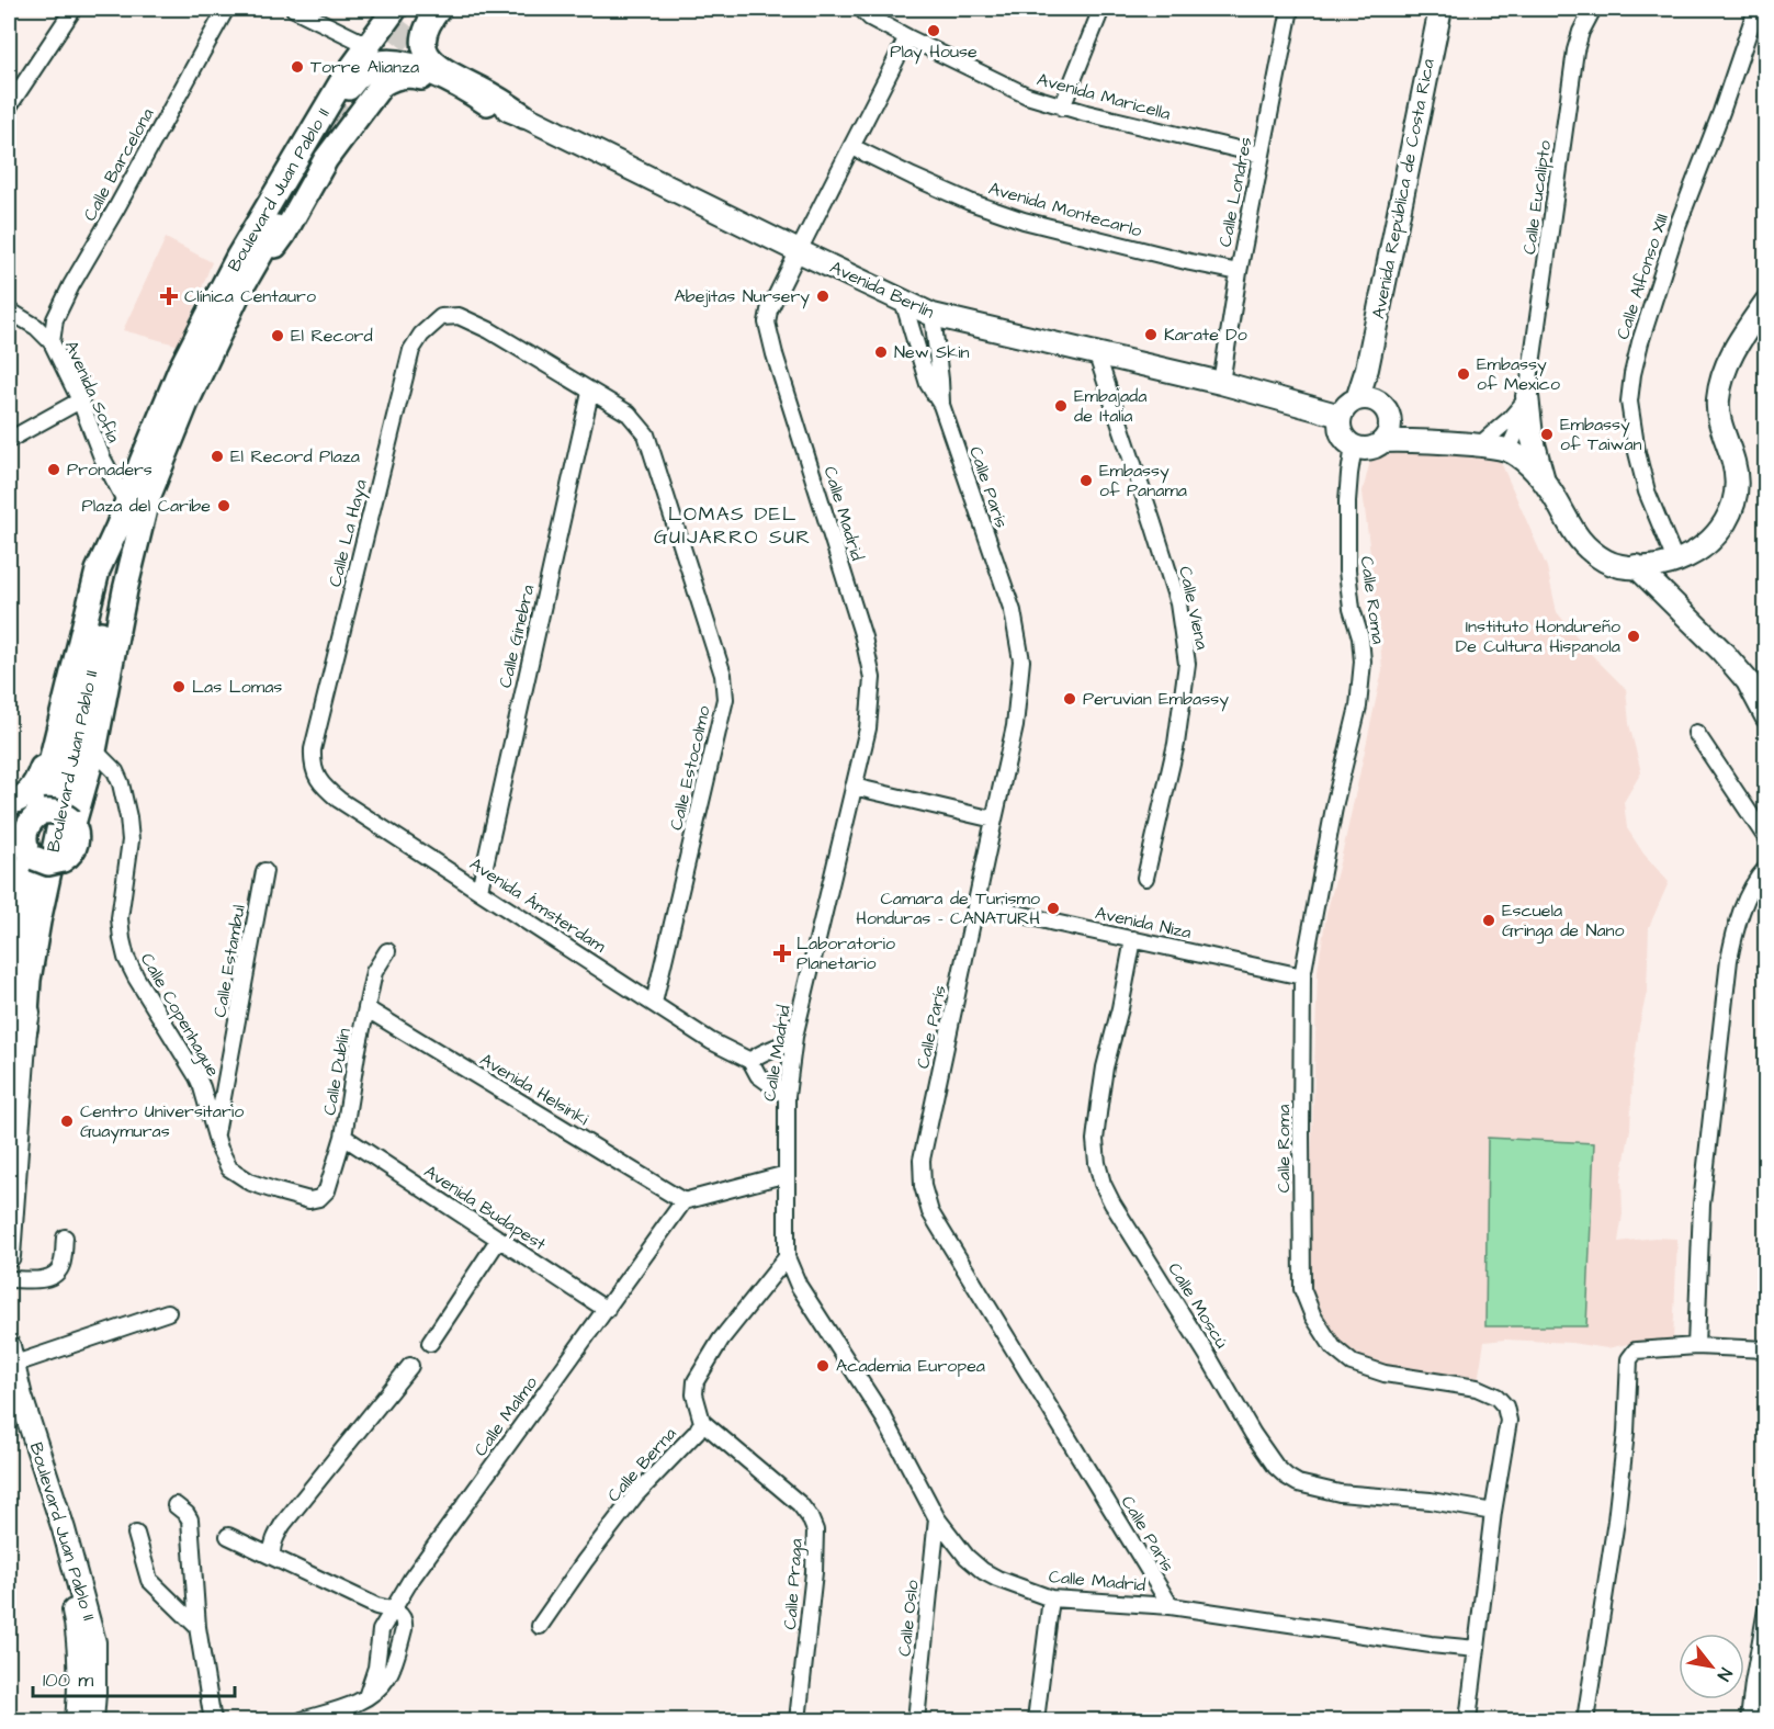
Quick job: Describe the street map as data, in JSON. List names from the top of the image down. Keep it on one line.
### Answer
{"streets":{"main road":["Boulevard Juan Pablo II"],"street":["Avenida Maricella","Calle Barcelona","Avenida República de Costa Rica","Calle Londres","Calle Eucalipto","Avenida Montecarlo","Calle Alfonso XIII","Avenida Berlín","Avenida Sofía","Calle París","Calle Madrid","Calle La Haya","Calle Roma","Calle Viena","Calle Ginebra","Calle Estocolmo","Avenida Ámsterdam","Avenida Niza","Calle Estambul","Calle Copenhague","Calle Dublín","Avenida Helsinki","Avenida Budapest","Calle Moscú","Calle Malmo","Calle Berna","Calle Praga","Calle Oslo"]},"crossings":[["Avenida Maricella","Calle Londres"],["Avenida Maricella","Calle Madrid"],["Calle Barcelona","Avenida Sofía"],["Avenida República de Costa Rica","Avenida Berlín"],["Avenida República de Costa Rica","Calle Roma"],["Boulevard Juan Pablo II","Avenida Sofía"],["Boulevard Juan Pablo II","Calle Copenhague"],["Calle Londres","Avenida Montecarlo"],["Calle Londres","Avenida Berlín"],["Avenida Montecarlo","Calle Madrid"],["Avenida Berlín","Calle París"],["Avenida Berlín","Calle Madrid"],["Avenida Berlín","Calle Roma"],["Avenida Berlín","Calle Viena"],["Calle París","Calle Madrid"],["Calle París","Avenida Niza"],["Calle Madrid","Calle Roma"],["Calle Madrid","Avenida Ámsterdam"],["Calle Madrid","Calle Berna"],["Calle Madrid","Calle Oslo"],["Calle La Haya","Calle Estocolmo"],["Calle La Haya","Avenida Ámsterdam"],["Calle Roma","Avenida Niza"],["Calle Roma","Calle Moscú"],["Calle Ginebra","Calle Estocolmo"],["Calle Ginebra","Avenida Ámsterdam"],["Calle Estocolmo","Avenida Ámsterdam"],["Avenida Niza","Calle Moscú"],["Calle Estambul","Calle Copenhague"],["Calle Copenhague","Calle Dublín"],["Calle Dublín","Avenida Helsinki"],["Calle Dublín","Avenida Budapest"],["Avenida Helsinki","Calle Malmo"],["Avenida Budapest","Calle Malmo"],["Calle Berna","Calle Praga"]],"districts":["LOMAS DEL GUIJARRO SUR"],"places":{"other":["Play House","Torre Alianza","Abejitas Nursery","Karate Do","El Record","New Skin","Embassy of Mexico","Embajada de Italia","Embassy of Taiwan","El Record Plaza","Pronaders","Embassy of Panama","Plaza del Caribe","Instituto Hondureño De Cultura Hispanola","Las Lomas","Peruvian Embassy","Camara de Turismo Honduras - CANATURH","Escuela Gringa de Nano","Centro Universitario Guaymuras","Academia Europea"],"health":["Clínica Centauro","Laboratorio Planetario"]},"scale_bar":"100 m","north":"bottom right"}
